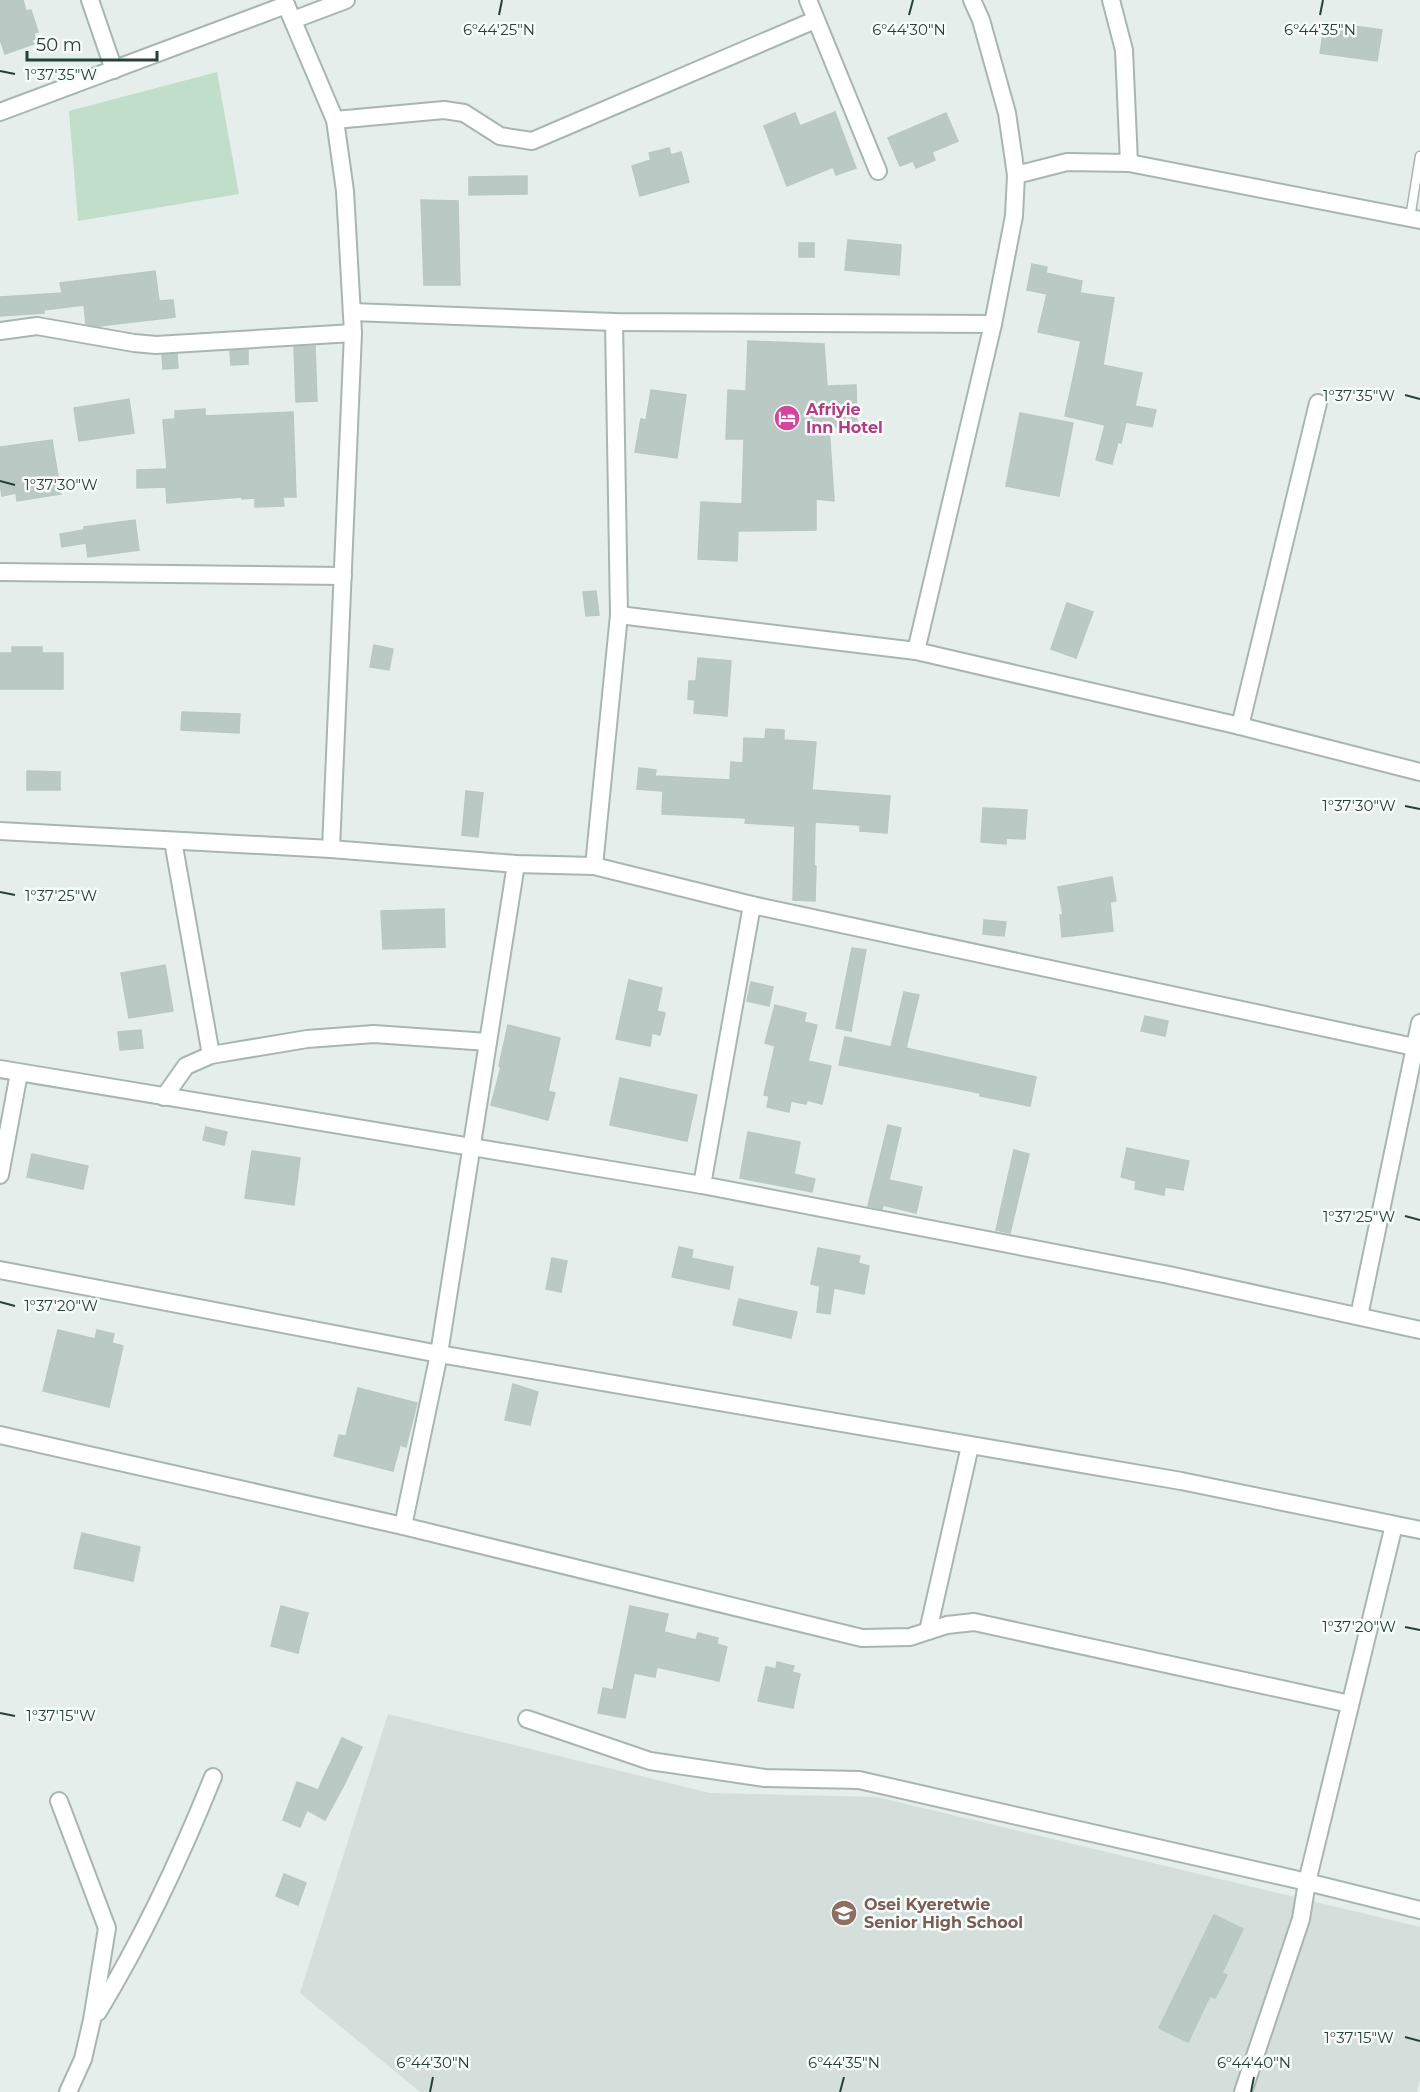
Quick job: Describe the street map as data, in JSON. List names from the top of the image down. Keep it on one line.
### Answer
{"places":{"hotel":["Afriyie Inn Hotel"],"school or university":["Osei Kyeretwie Senior High School"]},"scale_bar":"50 m","coordinates":["6°44'25\"N","6°44'30\"N","6°44'35\"N","1°37'35\"W","1°37'30\"W","1°37'25\"W","1°37'20\"W","1°37'15\"W","6°44'40\"N"]}
